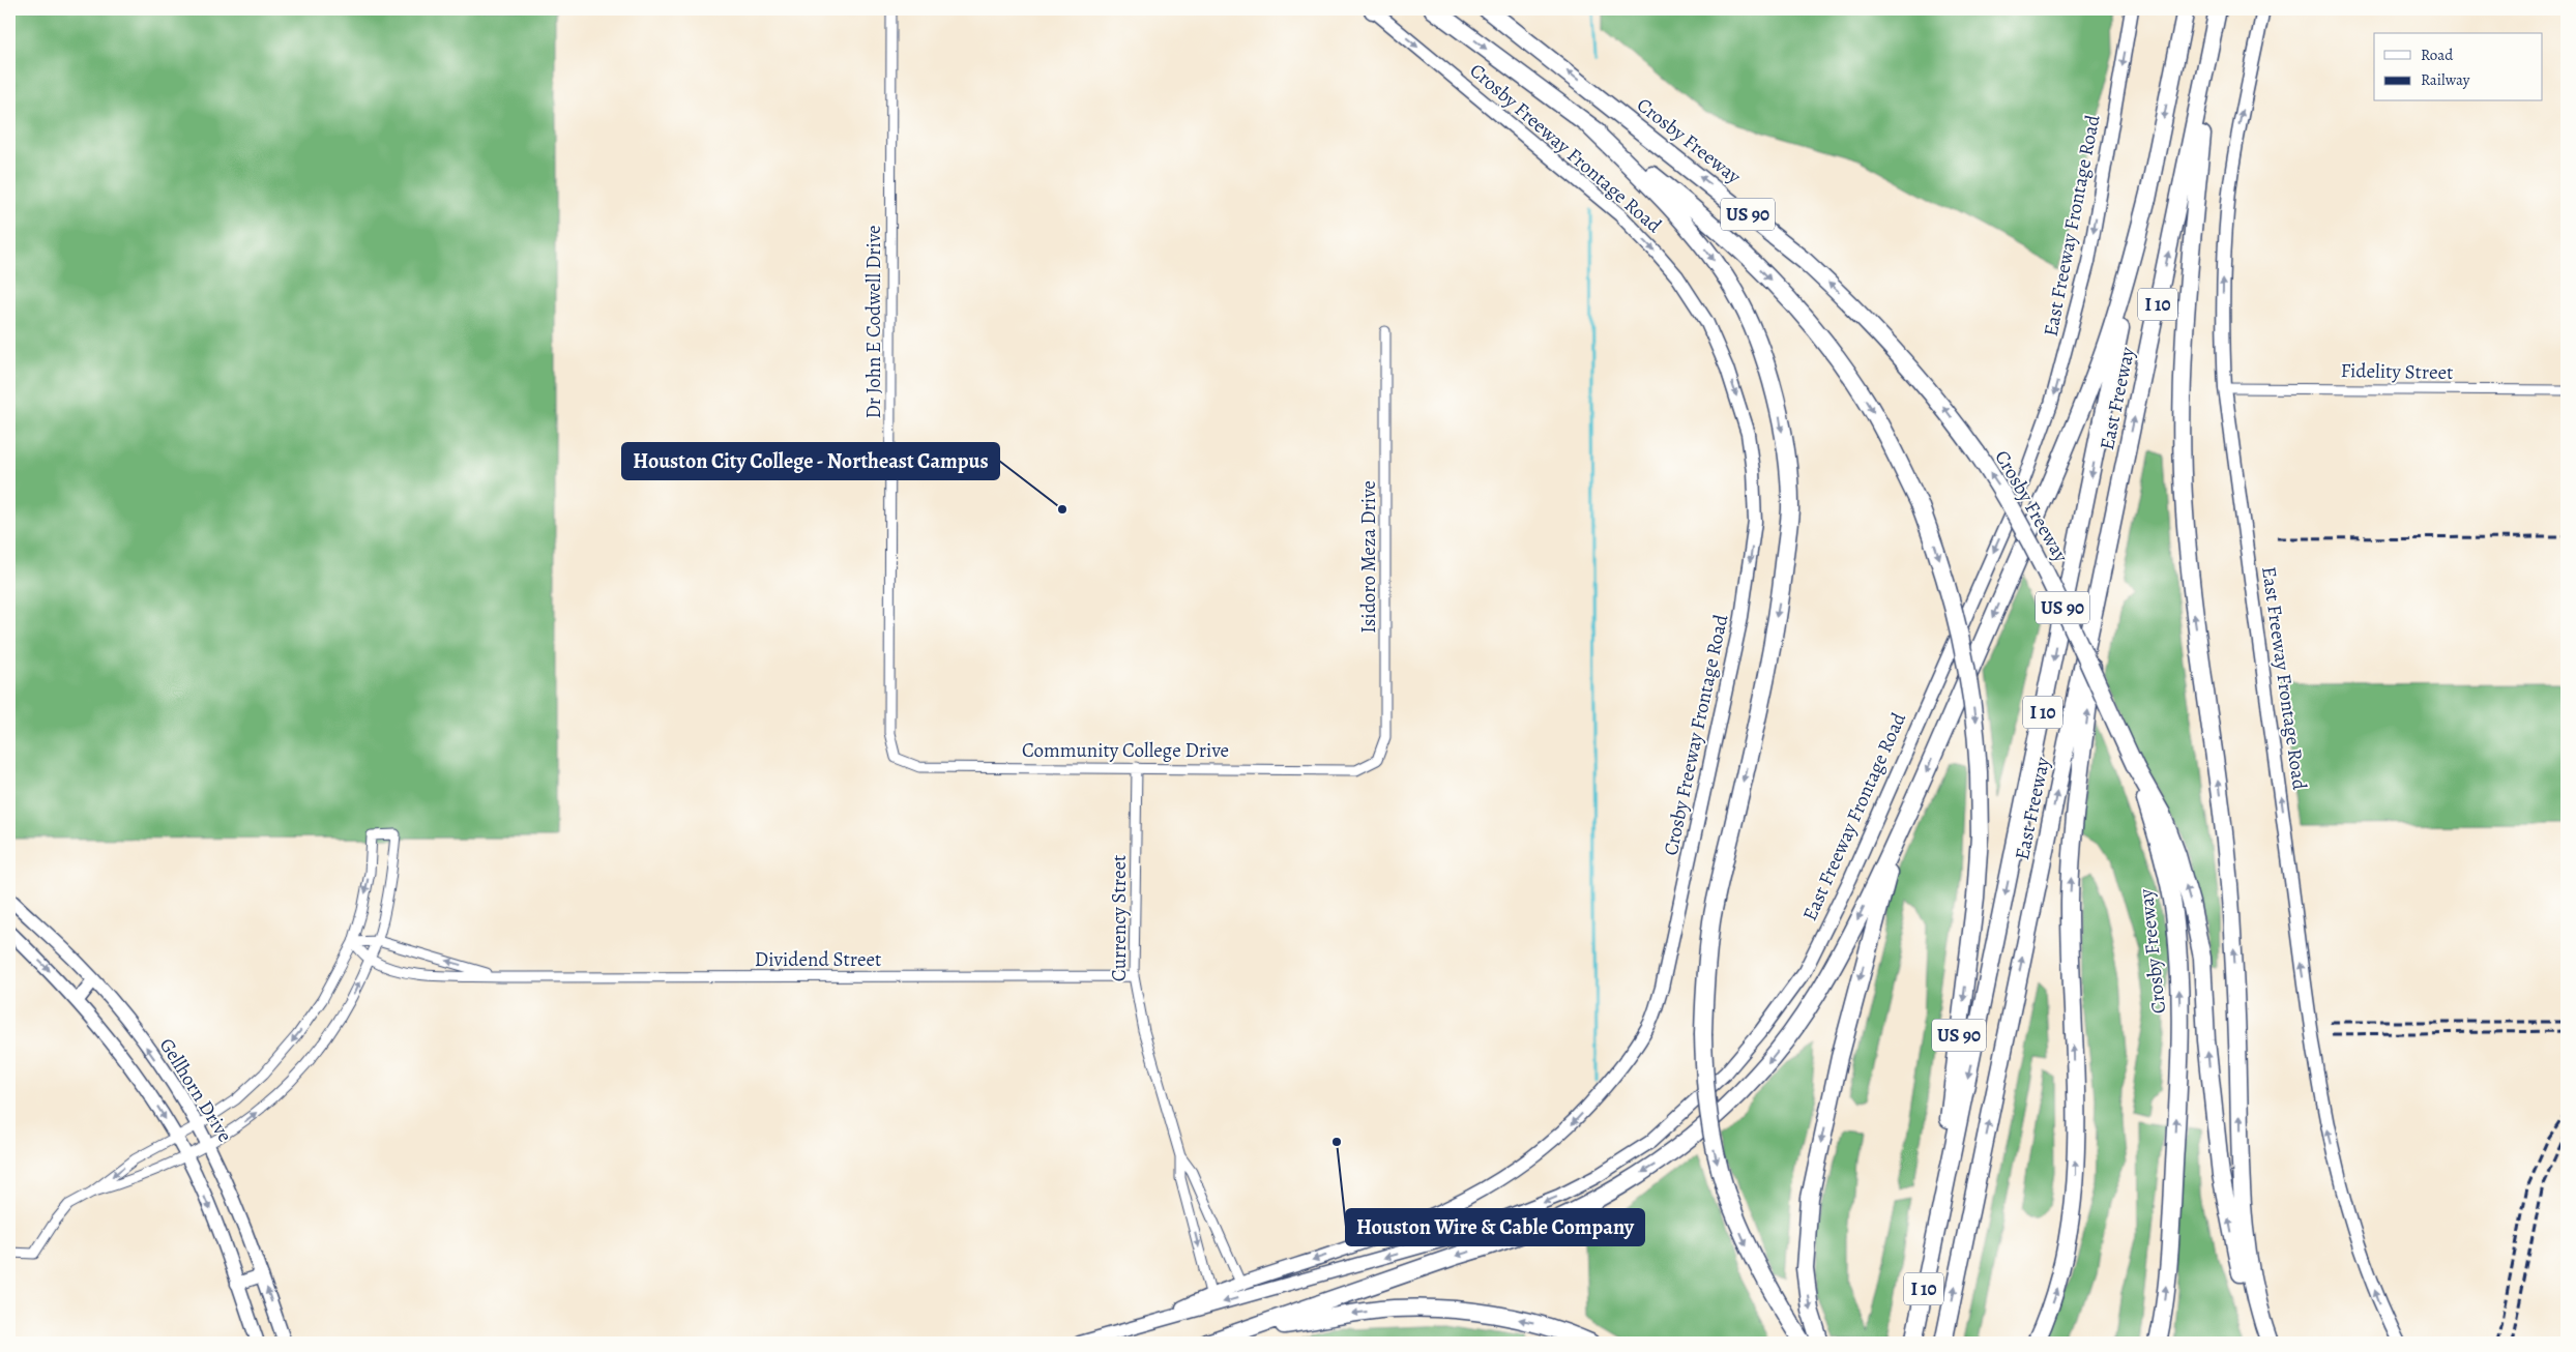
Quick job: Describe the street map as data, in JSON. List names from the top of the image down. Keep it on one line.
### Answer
{"streets":{"highway":["Crosby Freeway","US 90","I 10","East Freeway"],"main road":["Crosby Freeway Frontage Road","East Freeway Frontage Road","Gellhorn Drive"],"street":["Dr John E Codwell Drive","Fidelity Street","Isidoro Meza Drive","Community College Drive","Currency Street","Dividend Street"]},"crossings":[["Crosby Freeway Frontage Road","East Freeway Frontage Road"],["Crosby Freeway Frontage Road","Currency Street"],["US 90","East Freeway"],["East Freeway Frontage Road","Fidelity Street"],["Dr John E Codwell Drive","Community College Drive"],["Isidoro Meza Drive","Community College Drive"],["Community College Drive","Currency Street"],["Currency Street","Dividend Street"]],"places":["Houston City College - Northeast Campus","Houston Wire & Cable Company"],"legend":["Road","Railway"]}
